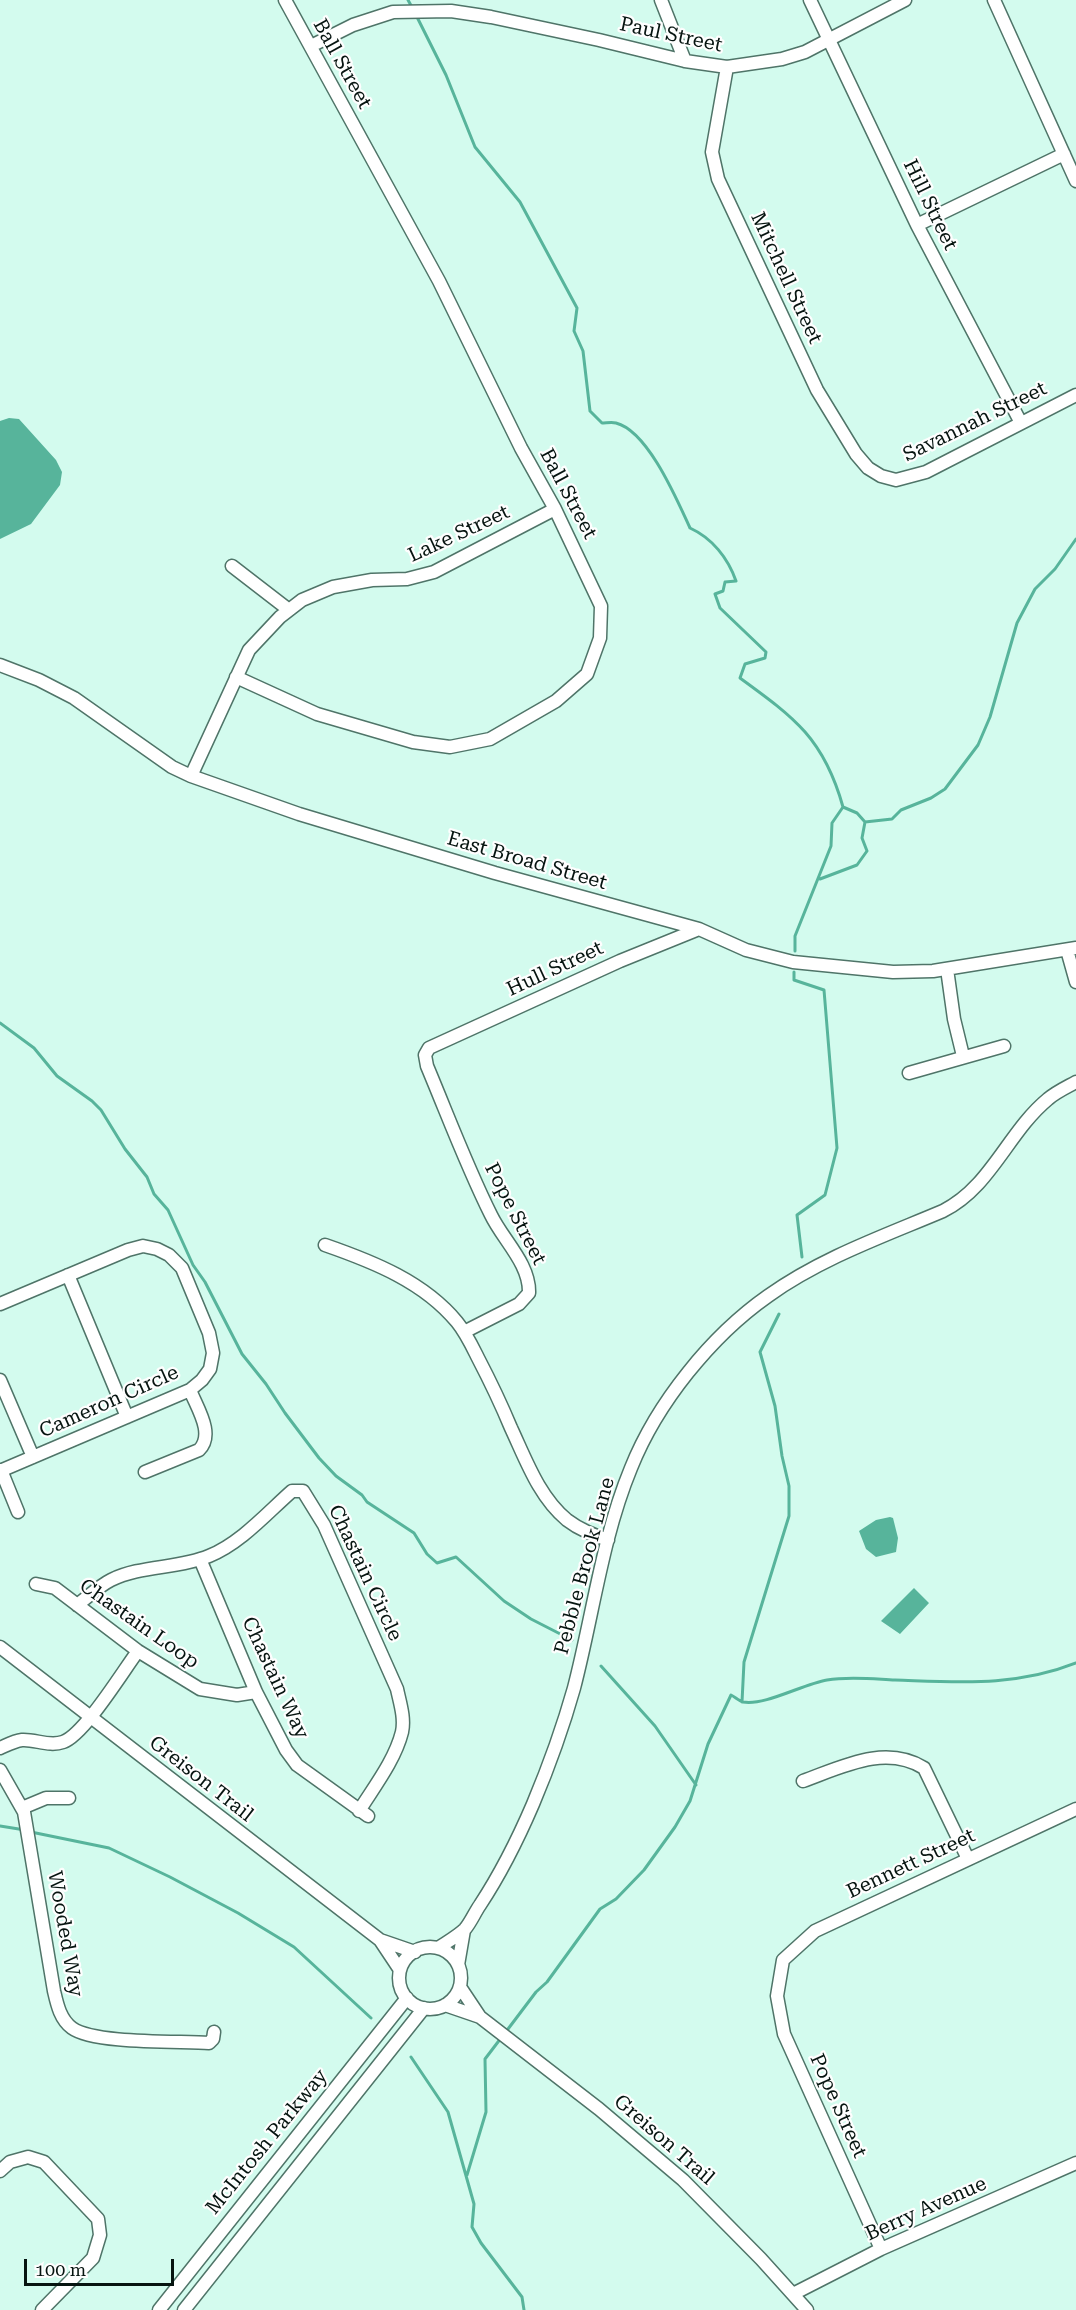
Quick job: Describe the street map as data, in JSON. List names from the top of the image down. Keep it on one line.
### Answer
{"streets":{"street":["Paul Street","Ball Street","Hill Street","Mitchell Street","Savannah Street","Lake Street","East Broad Street","Hull Street","Pope Street","Cameron Circle","Pebble Brook Lane","Chastain Circle","Chastain Loop","Chastain Way","Greison Trail","Bennett Street","Wooded Way","McIntosh Parkway","Berry Avenue"]},"crossings":[["Paul Street","Ball Street"],["Paul Street","Hill Street"],["Paul Street","Mitchell Street"],["Ball Street","Lake Street"],["Hill Street","Savannah Street"],["Mitchell Street","Savannah Street"],["Lake Street","East Broad Street"],["East Broad Street","Hull Street"],["Hull Street","Pope Street"],["Pope Street","Bennett Street"],["Pope Street","Berry Avenue"],["Pebble Brook Lane","Greison Trail"],["Pebble Brook Lane","McIntosh Parkway"],["Chastain Circle","Chastain Loop"],["Chastain Circle","Chastain Way"],["Chastain Loop","Chastain Way"],["Greison Trail","McIntosh Parkway"],["Greison Trail","Berry Avenue"]],"scale_bar":"100 m"}
